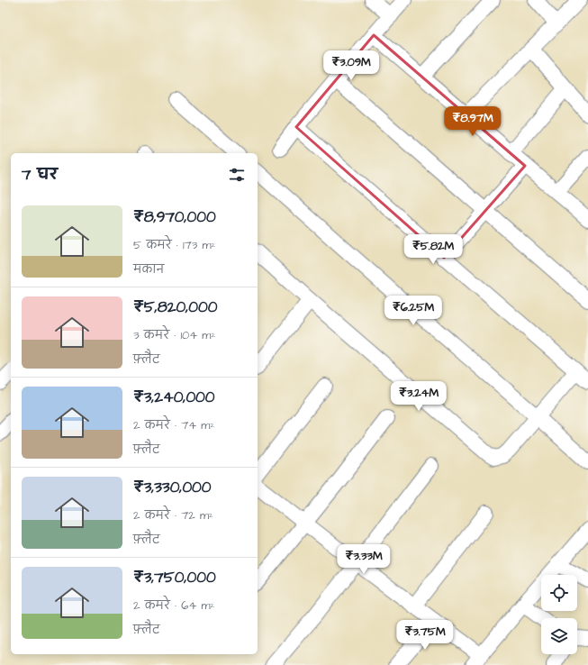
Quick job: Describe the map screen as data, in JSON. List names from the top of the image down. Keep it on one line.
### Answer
{"page":{"price":["₹3.09M","₹8.97M","₹5.82M","₹6.25M","₹3.24M","₹3.33M","₹3.75M"],"heading":"7 घर","list":[{"name":"₹8,970,000","note":"5 कमरे · 173 m² · मकान"},{"name":"₹5,820,000","note":"3 कमरे · 104 m² · फ़्लैट"},{"name":"₹3,240,000","note":"2 कमरे · 74 m² · फ़्लैट"},{"name":"₹3,330,000","note":"2 कमरे · 72 m² · फ़्लैट"},{"name":"₹3,750,000","note":"2 कमरे · 64 m² · फ़्लैट"}]}}
